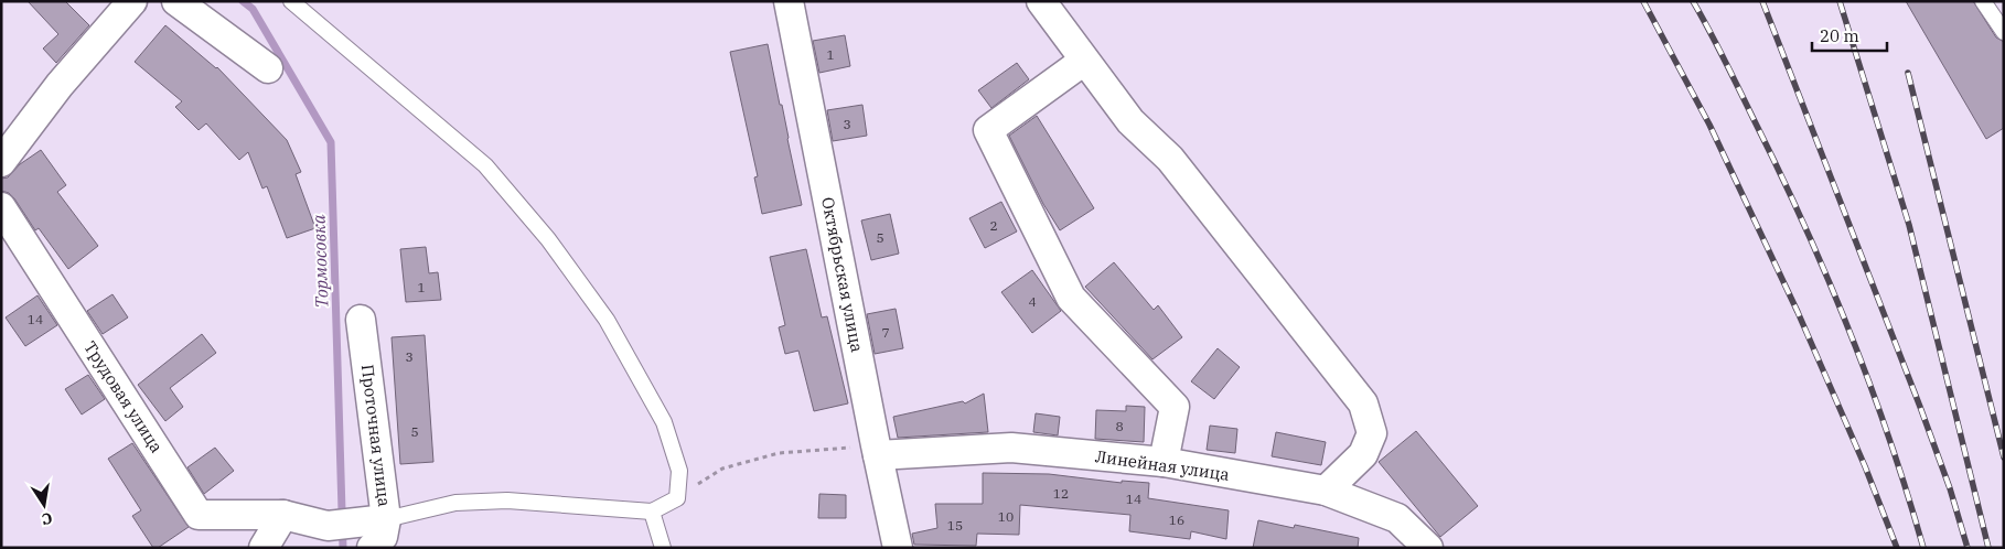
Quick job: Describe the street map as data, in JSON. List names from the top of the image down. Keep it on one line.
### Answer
{"streets":{"street":["Октябрьская улица","Трудовая улица","Проточная улица","Линейная улица"]},"crossings":[["Октябрьская улица","Линейная улица"]],"water":["Тормосовка"],"house_numbers":["1","3","2","5","1","4","14","7","3","8","5","12","14","10","16","15"],"scale_bar":"20 m","north":"bottom"}
